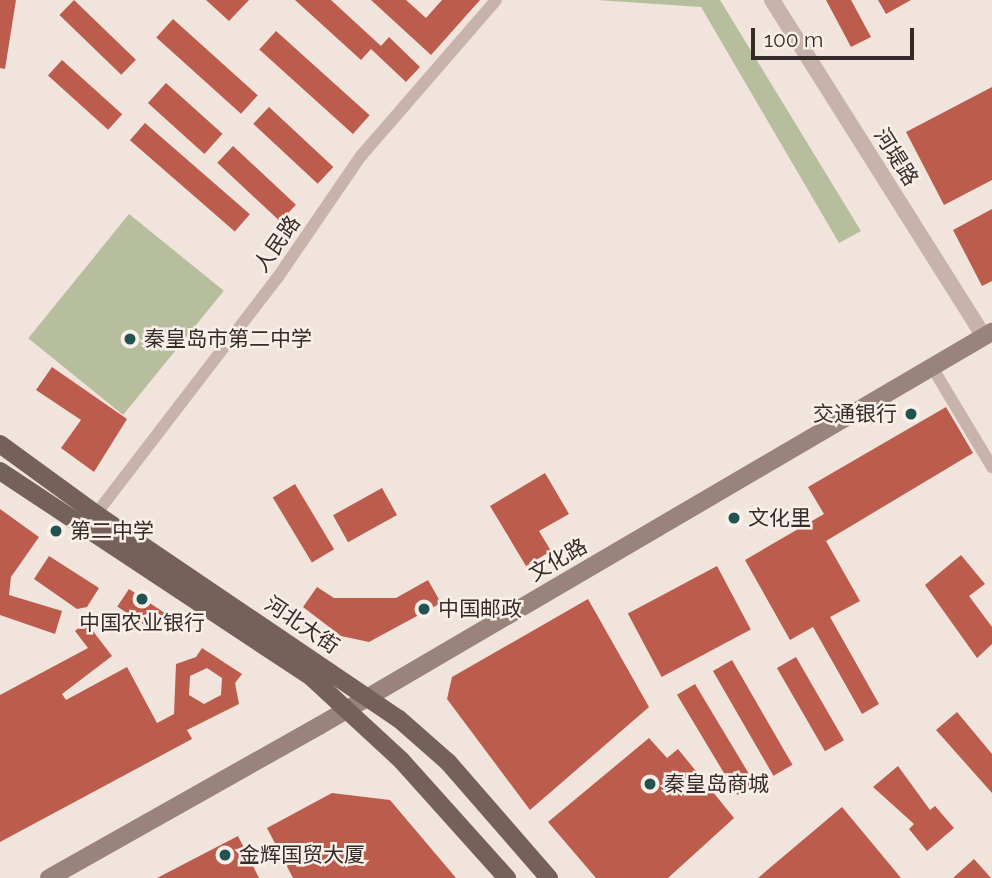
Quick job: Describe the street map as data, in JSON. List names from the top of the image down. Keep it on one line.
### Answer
{"streets":{"main road":["文化路","河北大街"],"street":["河堤路","人民路"]},"crossings":[["河堤路","文化路"],["人民路","河北大街"],["文化路","河北大街"]],"places":["秦皇岛市第二中学","交通银行","文化里","第二中学","中国农业银行","中国邮政","秦皇岛商城","金辉国贸大厦"],"scale_bar":"100 m"}
